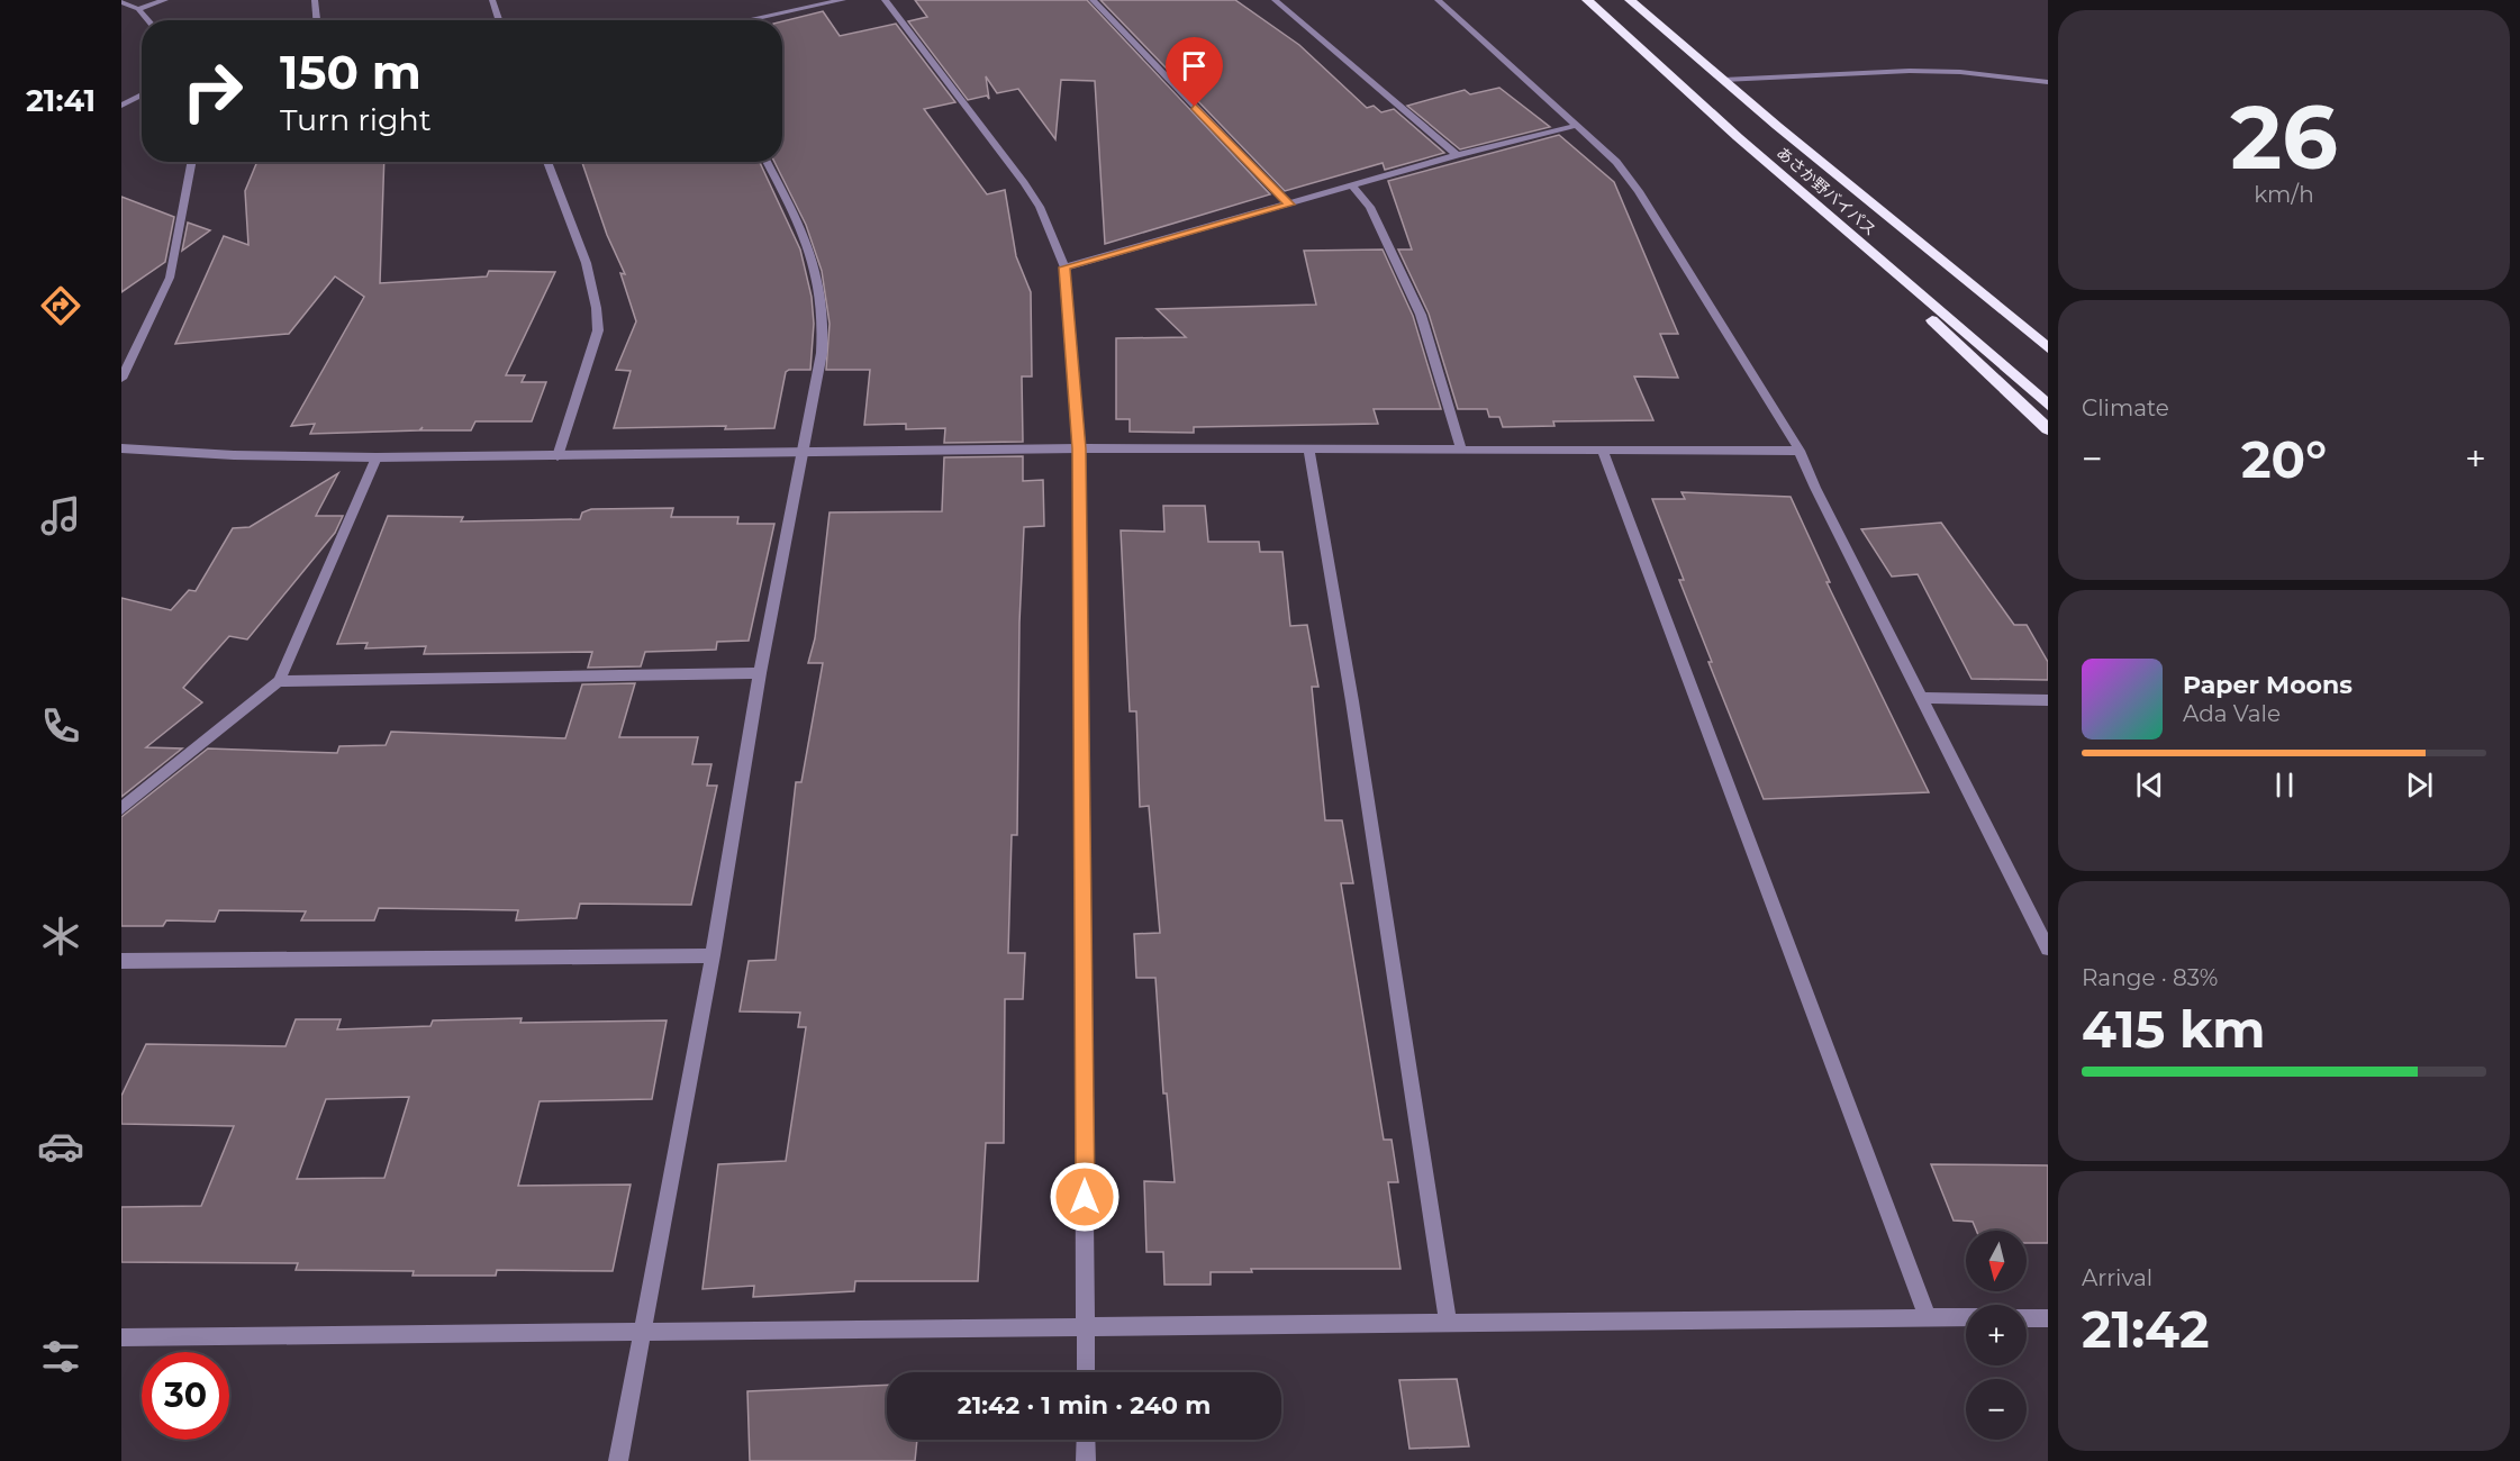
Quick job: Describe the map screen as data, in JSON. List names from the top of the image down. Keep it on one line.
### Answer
{"streets":{"highway":["あさか野バイパス"]},"north":"bottom","page":{"tabs":"21:41","tile":[["26","km/h"],"Climate",["Range · 83%","415 km"],["Arrival","21:42"]],"turn":["150 m","Turn right"],"heat":["−","20°","+"],"song":["Paper Moons","Ada Vale"],"map_buttons":["+","−"],"limit":"30","trip":"21:42 · 1 min · 240 m"}}
